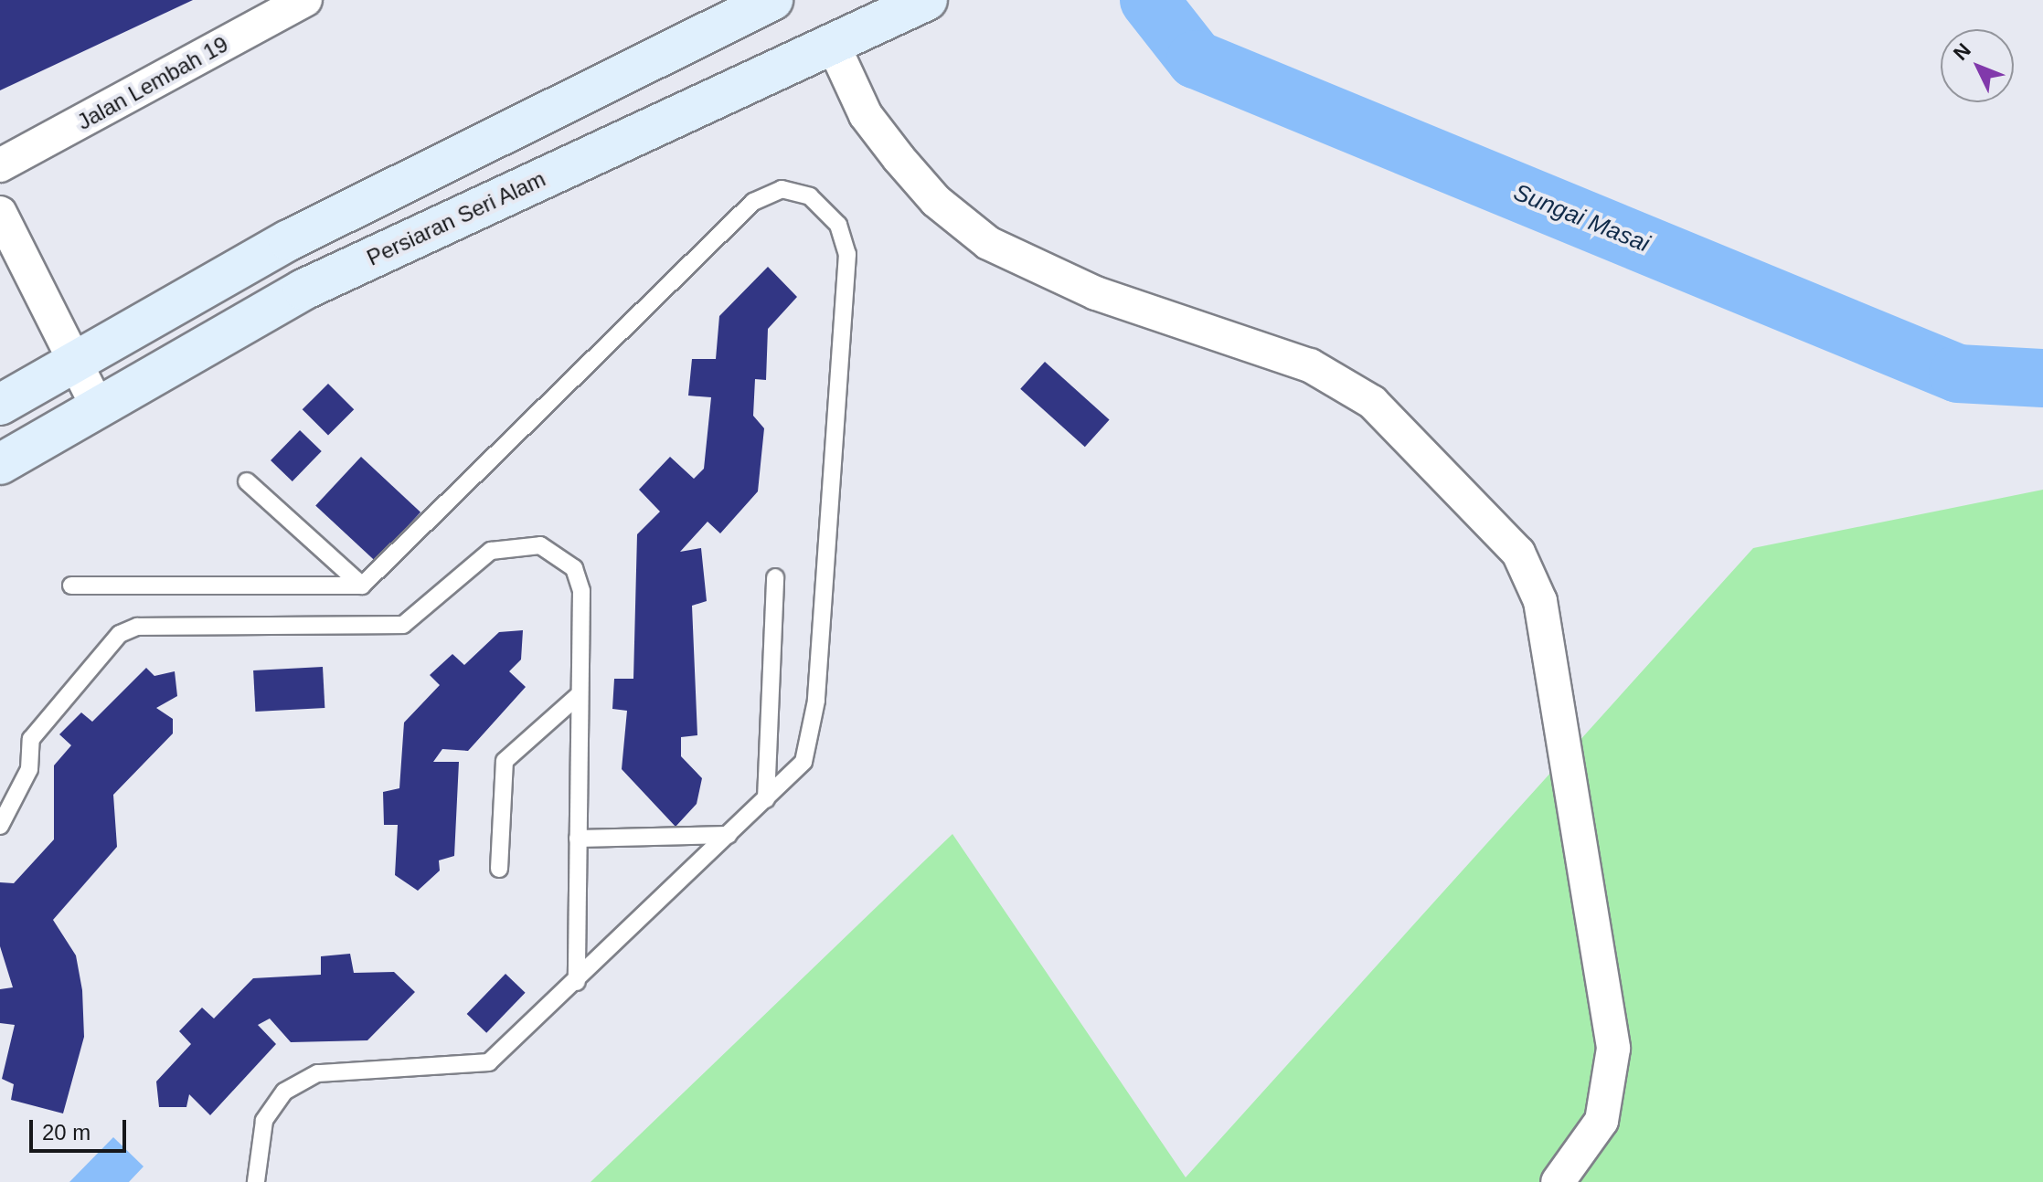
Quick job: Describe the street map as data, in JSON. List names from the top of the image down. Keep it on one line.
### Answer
{"streets":{"main road":["Persiaran Seri Alam"],"street":["Jalan Lembah 19"]},"water":["Sungai Masai"],"scale_bar":"20 m","north":"top left"}
